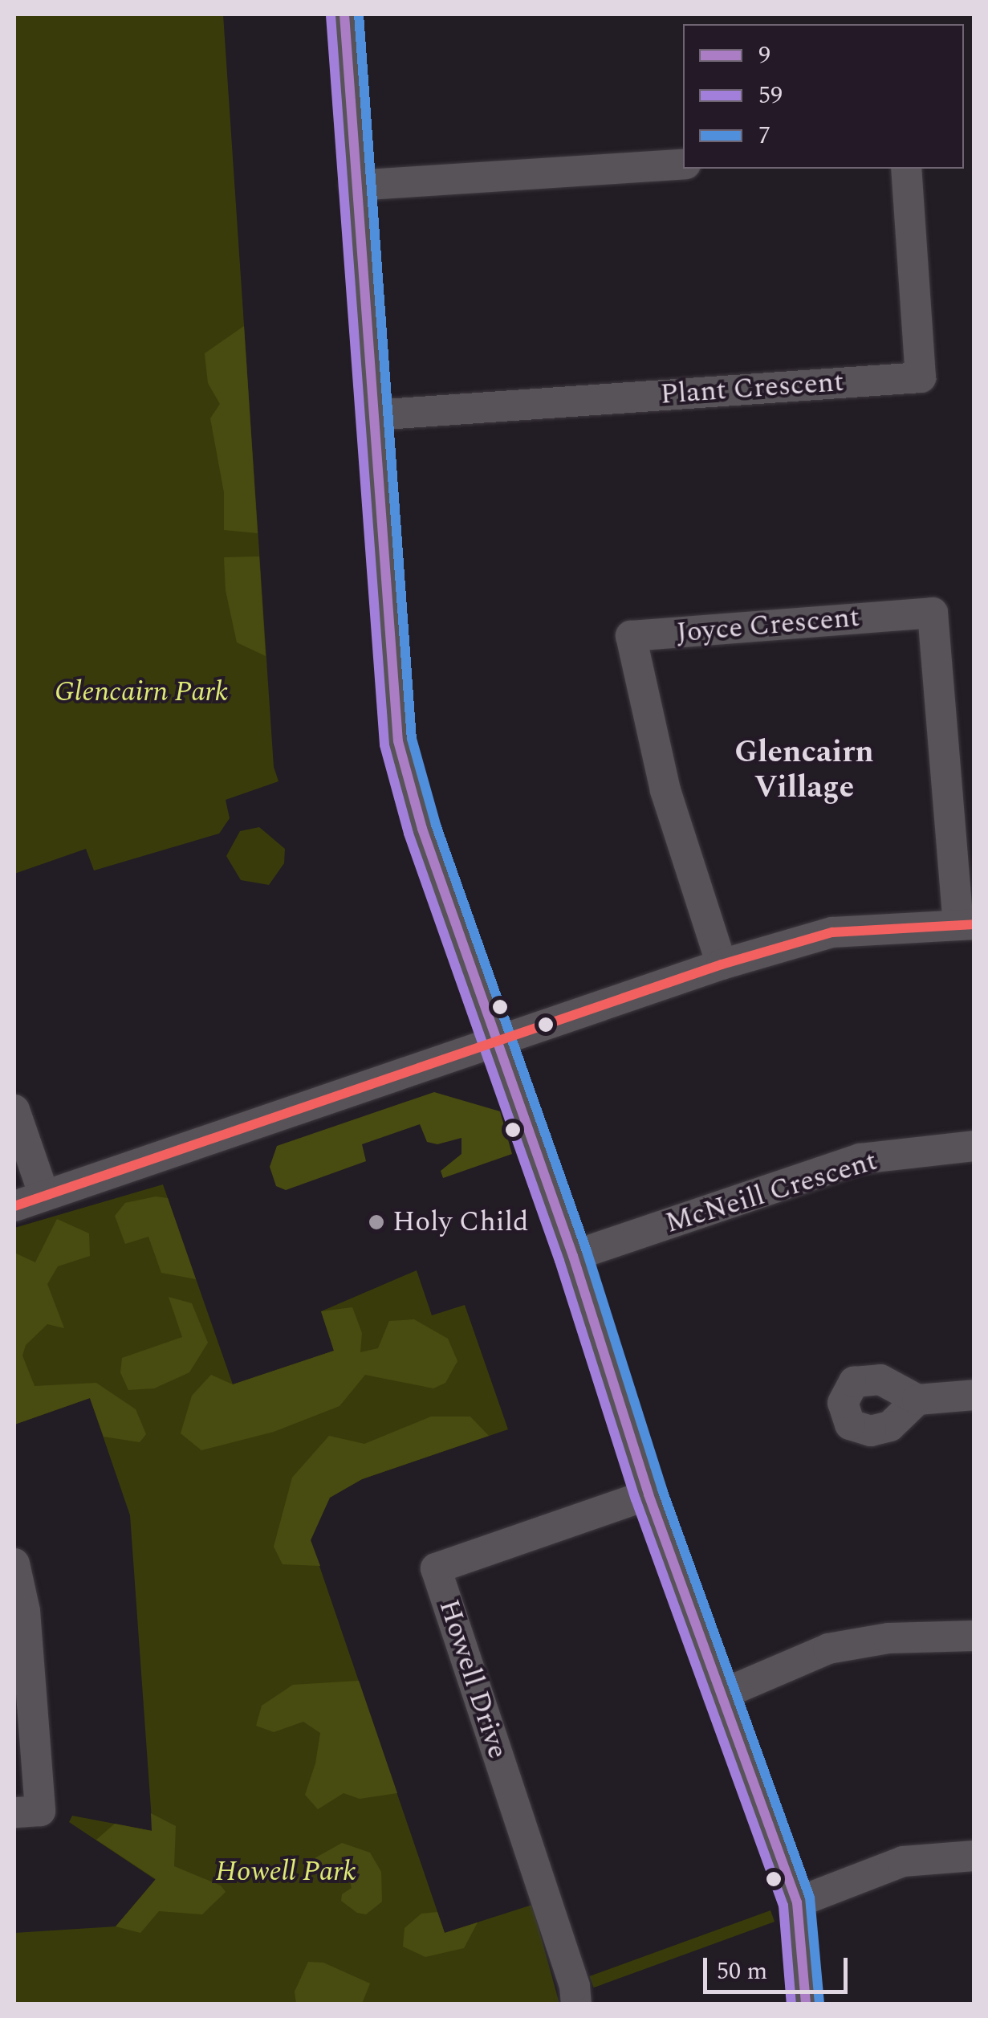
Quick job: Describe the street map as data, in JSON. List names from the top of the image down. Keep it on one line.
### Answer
{"streets":{"street":["Plant Crescent","Joyce Crescent","McNeill Crescent","Howell Drive"]},"districts":["Glencairn Village"],"parks":["Glencairn Park","Howell Park"],"places":["Holy Child"],"lines":["transit line 9","transit line 7","transit line 59"],"legend":["9","59","7"],"scale_bar":"50 m"}
